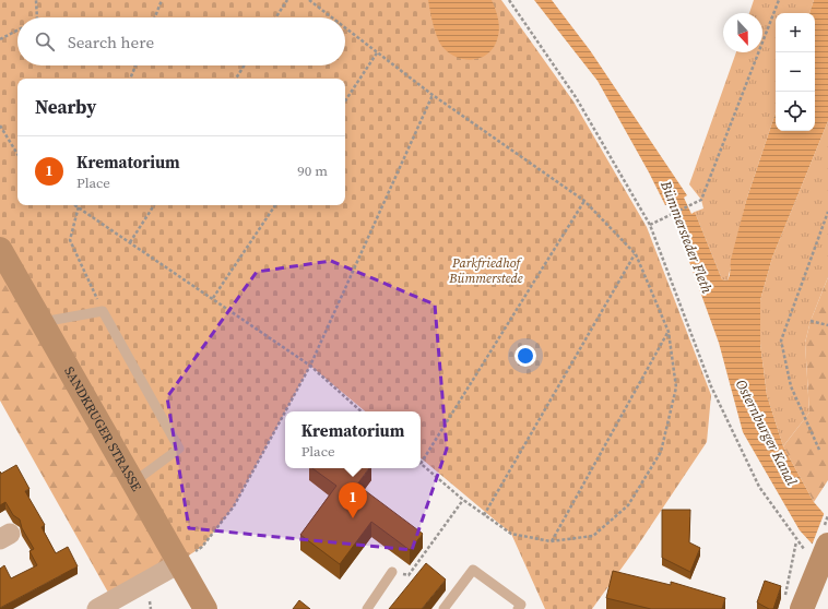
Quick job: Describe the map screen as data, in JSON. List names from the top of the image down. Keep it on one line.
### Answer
{"streets":{"street":["SANDKRUGER STRASSE"]},"water":["Bümmersteder Fleth","Osternburger Kanal"],"parks":["Parkfriedhof Bümmerstede"],"north":"bottom","page":{"map_buttons":["+","−"],"search":"Search here","heading":"Nearby","list":[{"mark":"1","name":"Krematorium","note":"Place","value":"90 m"}],"popup":["Krematorium","Place"],"pins":"1"}}
